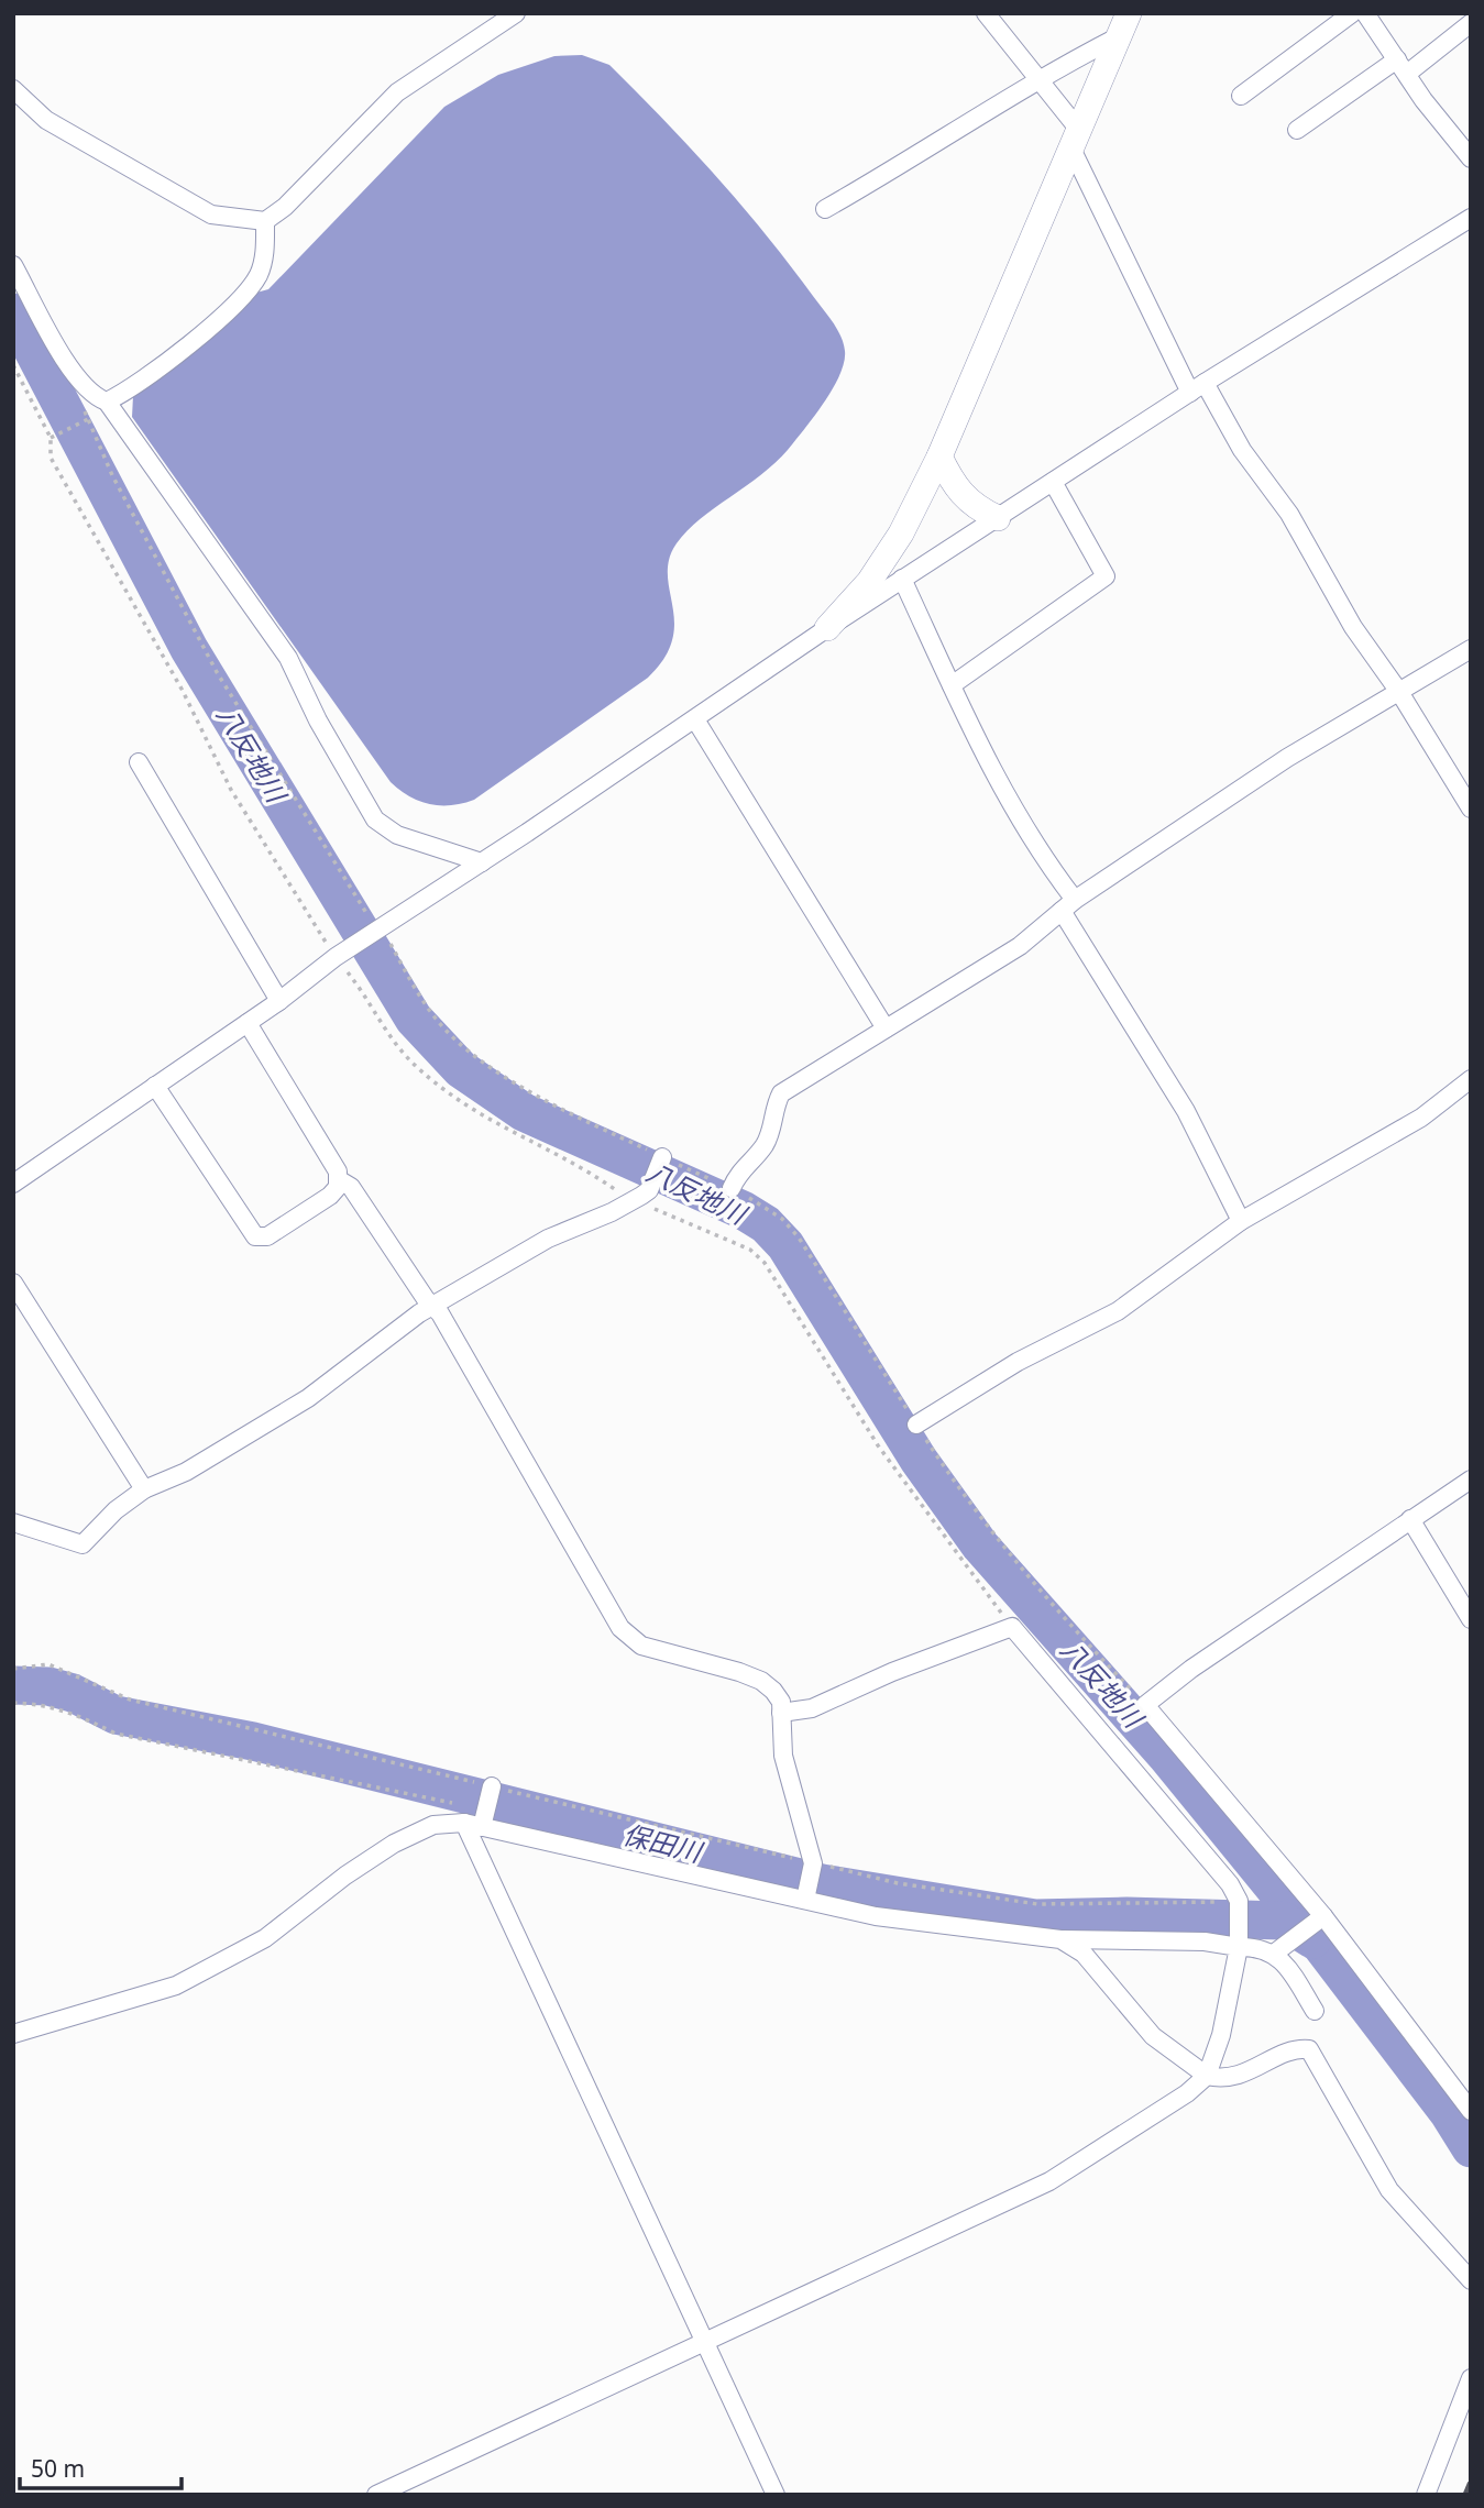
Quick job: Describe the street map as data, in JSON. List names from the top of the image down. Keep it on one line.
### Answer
{"water":["八反地川","保田川"],"scale_bar":"50 m"}
